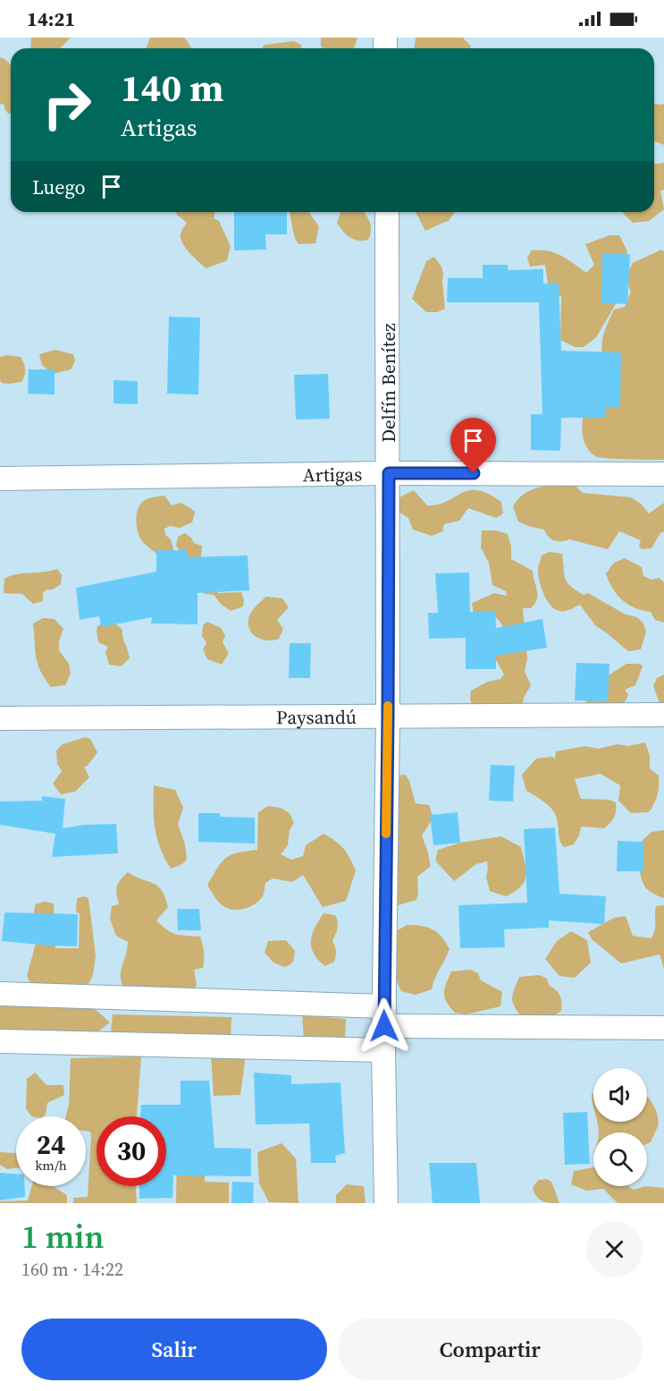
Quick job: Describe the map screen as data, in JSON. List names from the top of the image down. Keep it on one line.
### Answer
{"streets":{"street":["Delfín Benítez","Artigas","Paysandú"]},"crossings":[["Delfín Benítez","Artigas"],["Delfín Benítez","Paysandú"]],"page":{"status":"14:21","turn":["140 m","Artigas"],"then":"Luego","speed":"24 km/h","limit":"30","heading":["1 min","160 m · 14:22"],"buttons":["Salir","Compartir"]}}
